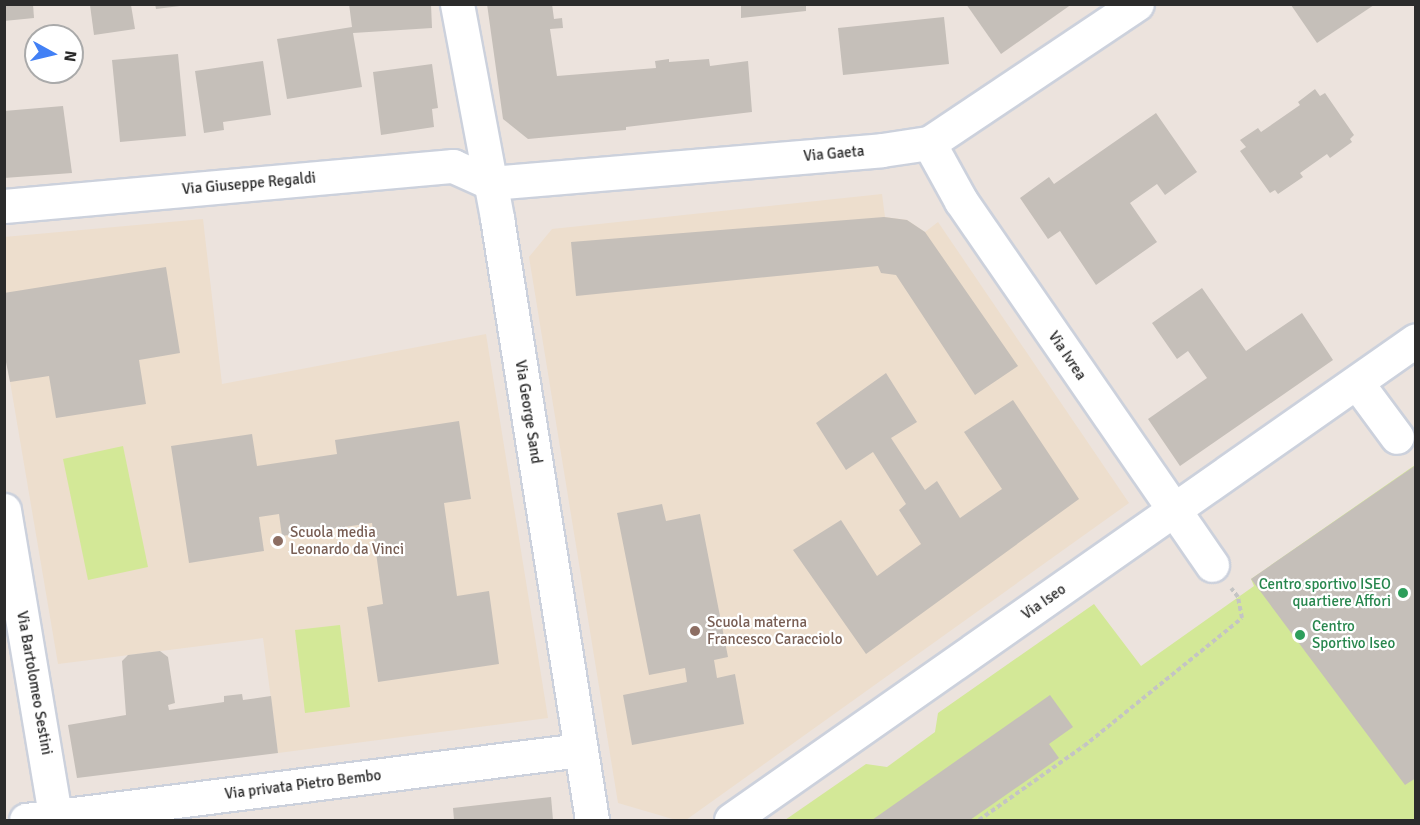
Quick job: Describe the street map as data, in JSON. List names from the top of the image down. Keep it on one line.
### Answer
{"streets":{"street":["Via Gaeta","Via Giuseppe Regaldi","Via Ivrea","Via George Sand","Via Iseo","Via Bartolomeo Sestini","Via privata Pietro Bembo"]},"crossings":[["Via Gaeta","Via Giuseppe Regaldi"],["Via Gaeta","Via Ivrea"],["Via Gaeta","Via George Sand"],["Via Giuseppe Regaldi","Via George Sand"],["Via Ivrea","Via Iseo"],["Via George Sand","Via privata Pietro Bembo"],["Via Bartolomeo Sestini","Via privata Pietro Bembo"]],"places":["Scuola media Leonardo da Vinci","Centro sportivo ISEO quartiere Affori","Scuola materna Francesco Caracciolo","Centro Sportivo Iseo"],"north":"right"}
